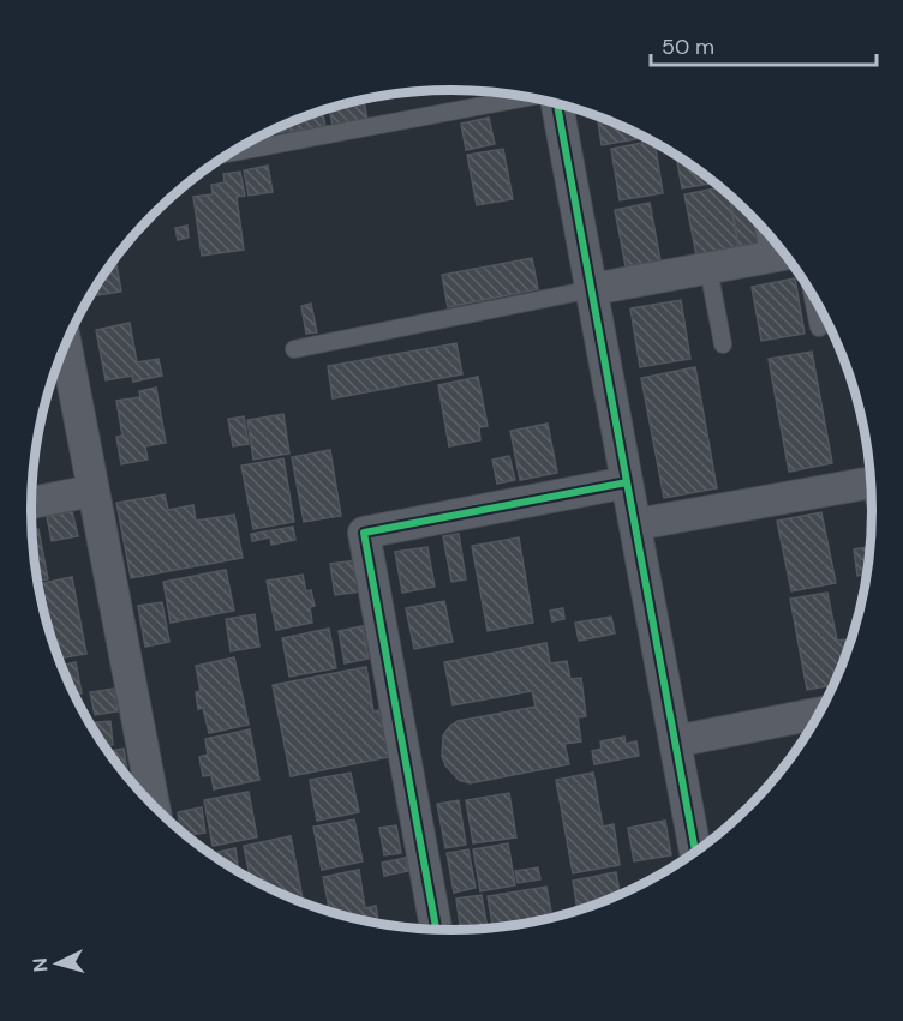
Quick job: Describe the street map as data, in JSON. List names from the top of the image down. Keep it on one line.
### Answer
{"scale_bar":"50 m","north":"left"}
